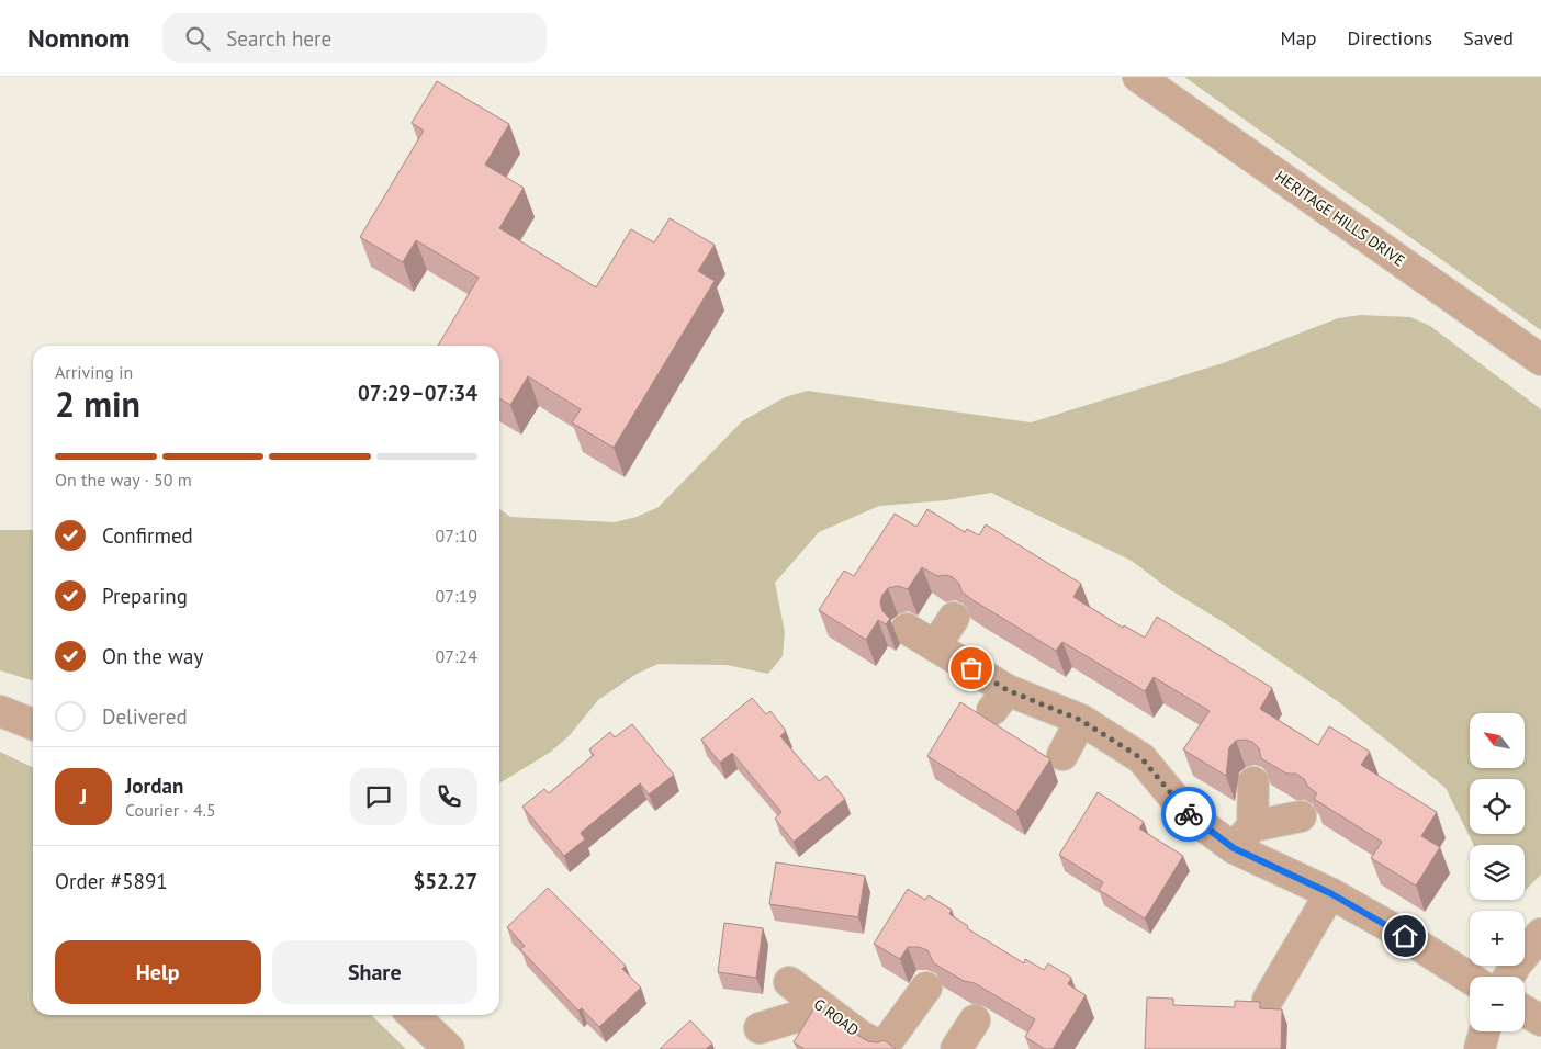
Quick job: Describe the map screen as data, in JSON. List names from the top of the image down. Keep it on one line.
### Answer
{"streets":{"street":["HERITAGE HILLS DRIVE","G ROAD"]},"north":"top left","page":{"header":"Nomnom","search":"Search here","nav":["Map","Directions","Saved"],"heading":["2 min","Arriving in","07:29–07:34"],"panel":["Jordan","Courier · 4.5","Order #5891","$52.27"],"bar":"On the way · 50 m","list":[["Confirmed","07:10"],["Preparing","07:19"],["On the way","07:24"],"Delivered"],"map_buttons":["+","−"],"round":"J","buttons":["Help","Share"]}}
